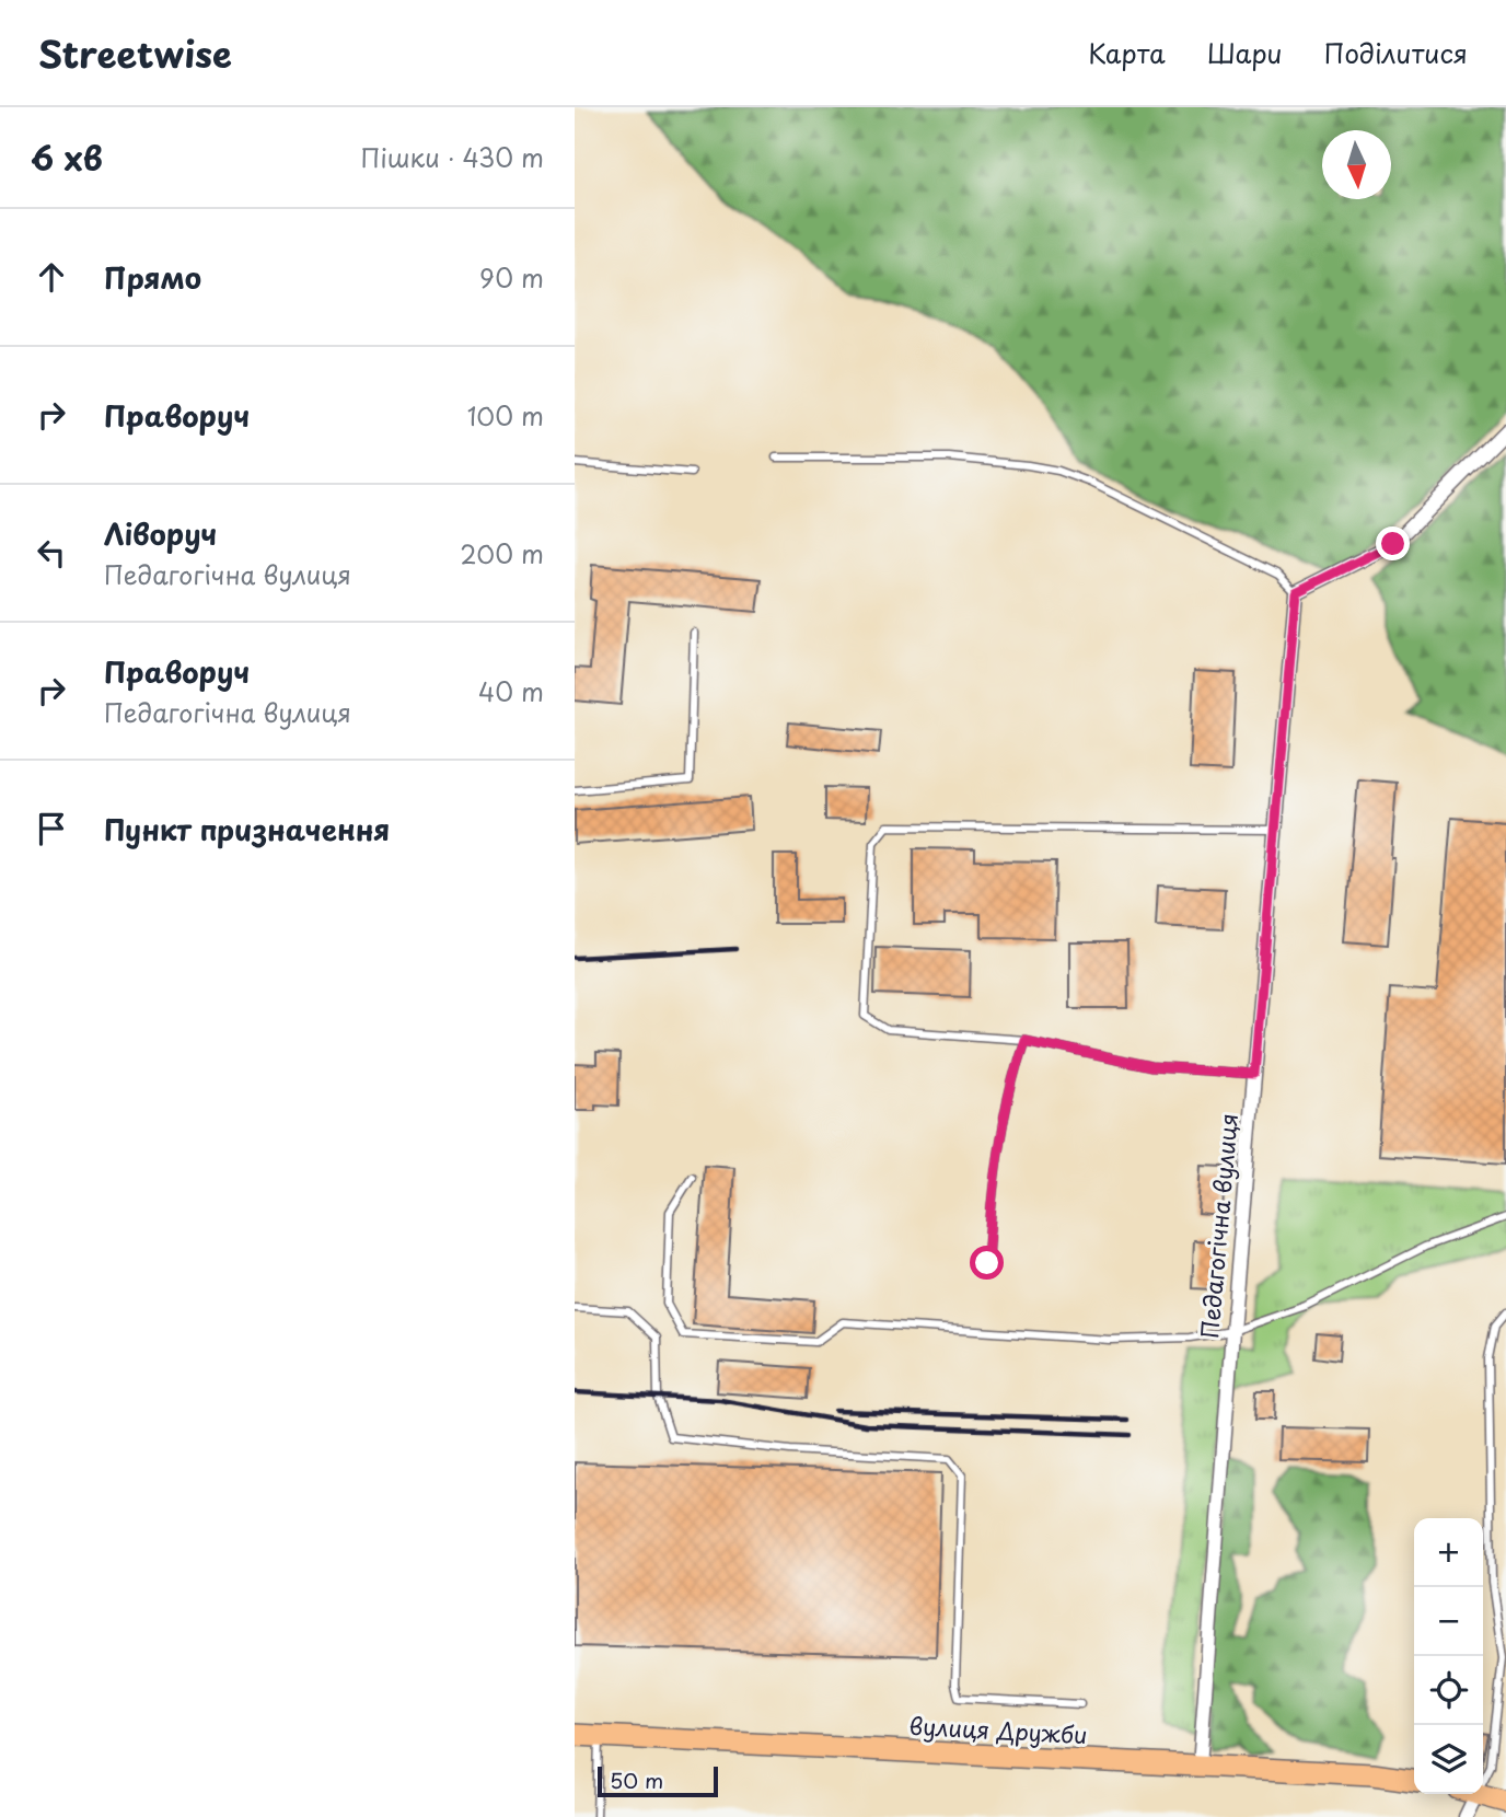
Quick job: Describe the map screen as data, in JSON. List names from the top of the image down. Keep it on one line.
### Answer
{"streets":{"main road":["вулиця Дружби"],"street":["Педагогічна вулиця"]},"crossings":[["Педагогічна вулиця","вулиця Дружби"]],"scale_bar":"50 m","north":"bottom","page":{"header":"Streetwise","nav":["Карта","Шари","Поділитися"],"heading":["6 хв","Пішки · 430 m"],"list":[["Прямо","90 m"],["Праворуч","100 m"],["Ліворуч","Педагогічна вулиця","200 m"],["Праворуч","Педагогічна вулиця","40 m"],"Пункт призначення"],"map_buttons":["+","−"],"scale":"50 m"}}
